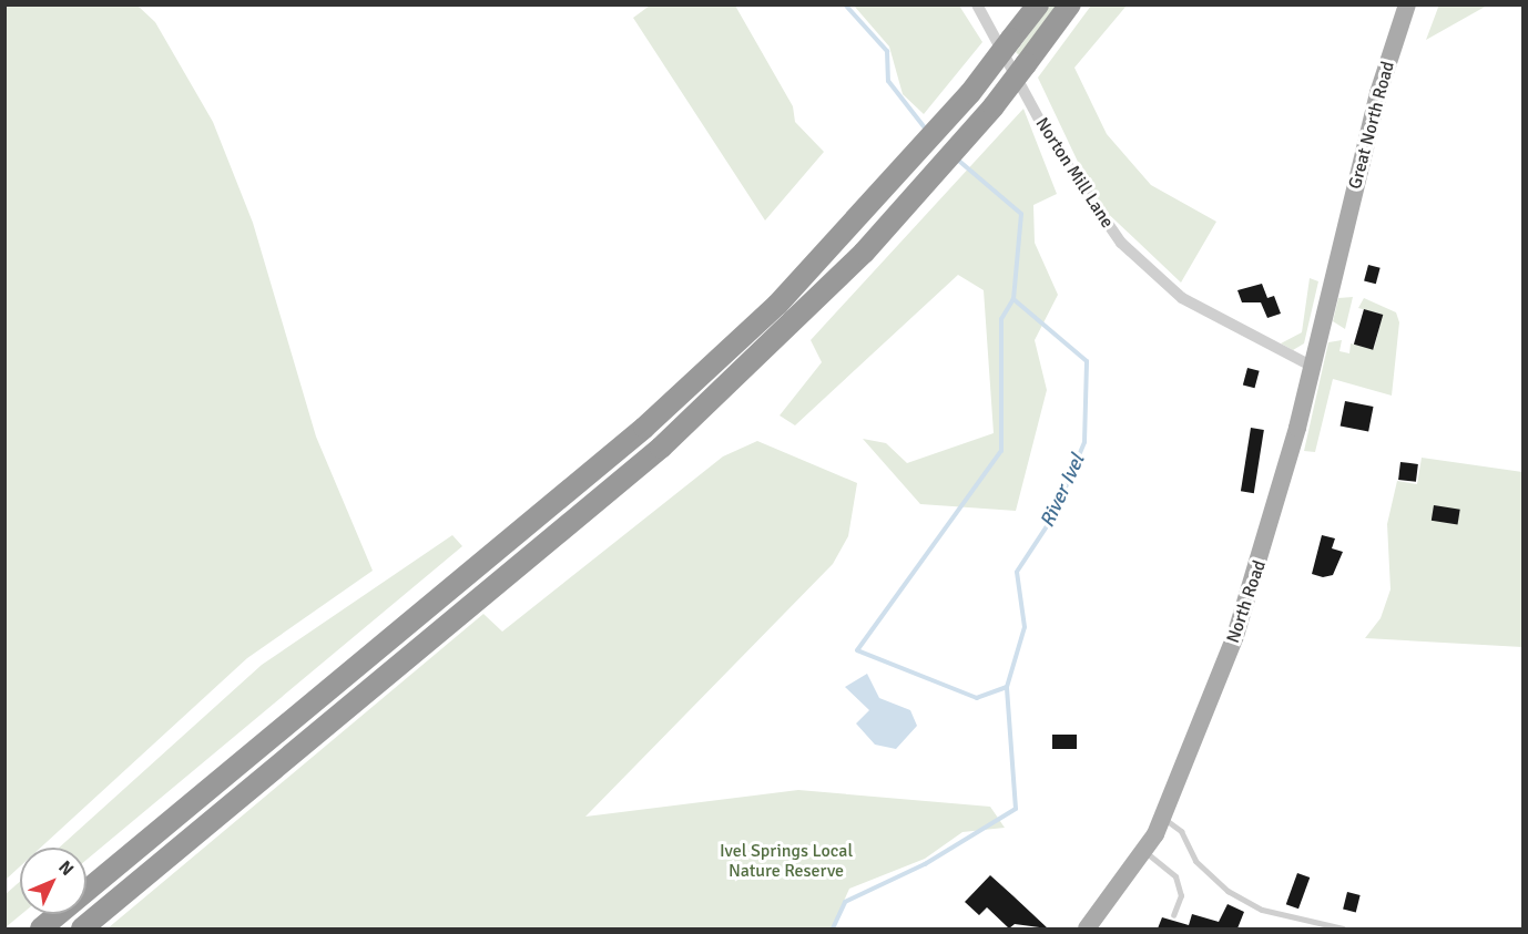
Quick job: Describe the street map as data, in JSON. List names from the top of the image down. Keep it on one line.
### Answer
{"streets":{"main road":["Great North Road","North Road"],"street":["Norton Mill Lane"]},"crossings":[["Great North Road","North Road"],["Norton Mill Lane","North Road"]],"water":["River Ivel"],"parks":["Ivel Springs Local Nature Reserve"],"north":"top right"}
